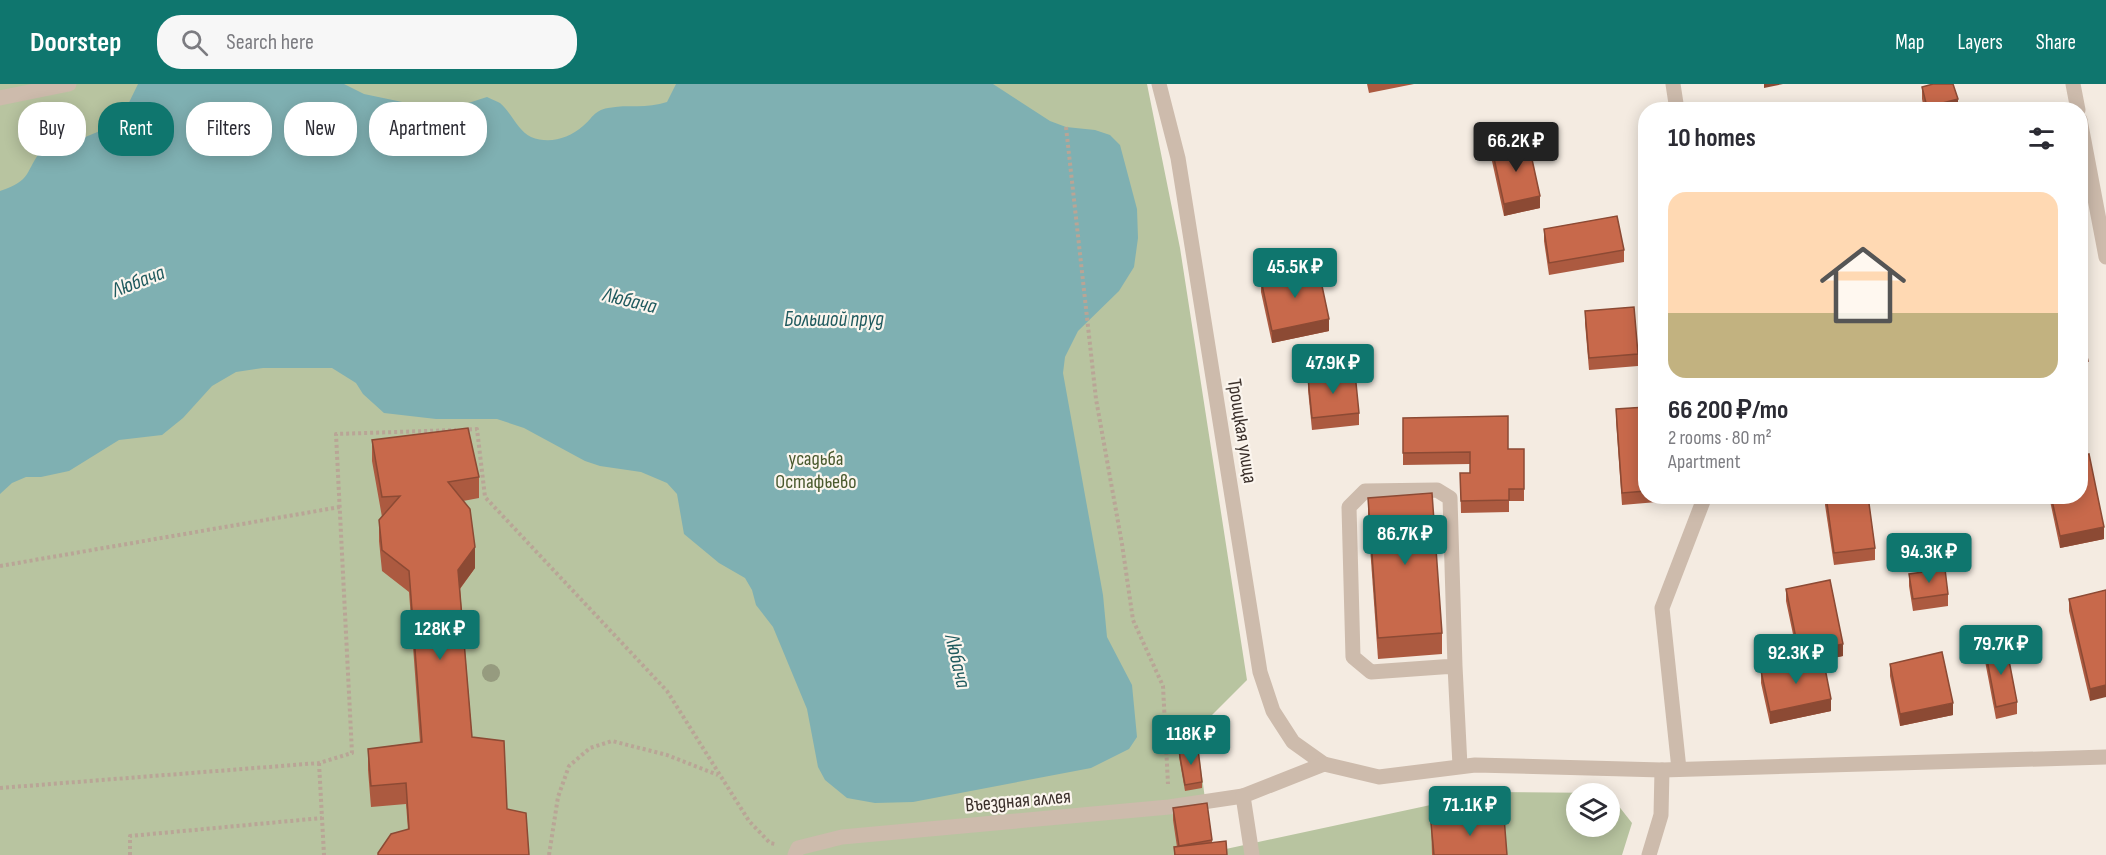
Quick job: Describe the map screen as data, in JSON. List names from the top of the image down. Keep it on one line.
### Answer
{"streets":{"street":["Троицкая улица","Въездная аллея"]},"crossings":[["Троицкая улица","Въездная аллея"]],"water":["Любача","Большой пруд"],"parks":["усадьба Остафьево"],"page":{"header":"Doorstep","search":"Search here","nav":["Map","Layers","Share"],"chip":["Buy","Rent","Filters","New","Apartment"],"heading":"10 homes","price":["66.2K ₽","45.5K ₽","47.9K ₽","86.7K ₽","94.3K ₽","128K ₽","79.7K ₽","92.3K ₽","118K ₽","71.1K ₽"],"list":[{"name":"66 200 ₽/mo","note":"2 rooms · 80 m² · Apartment"}]}}
